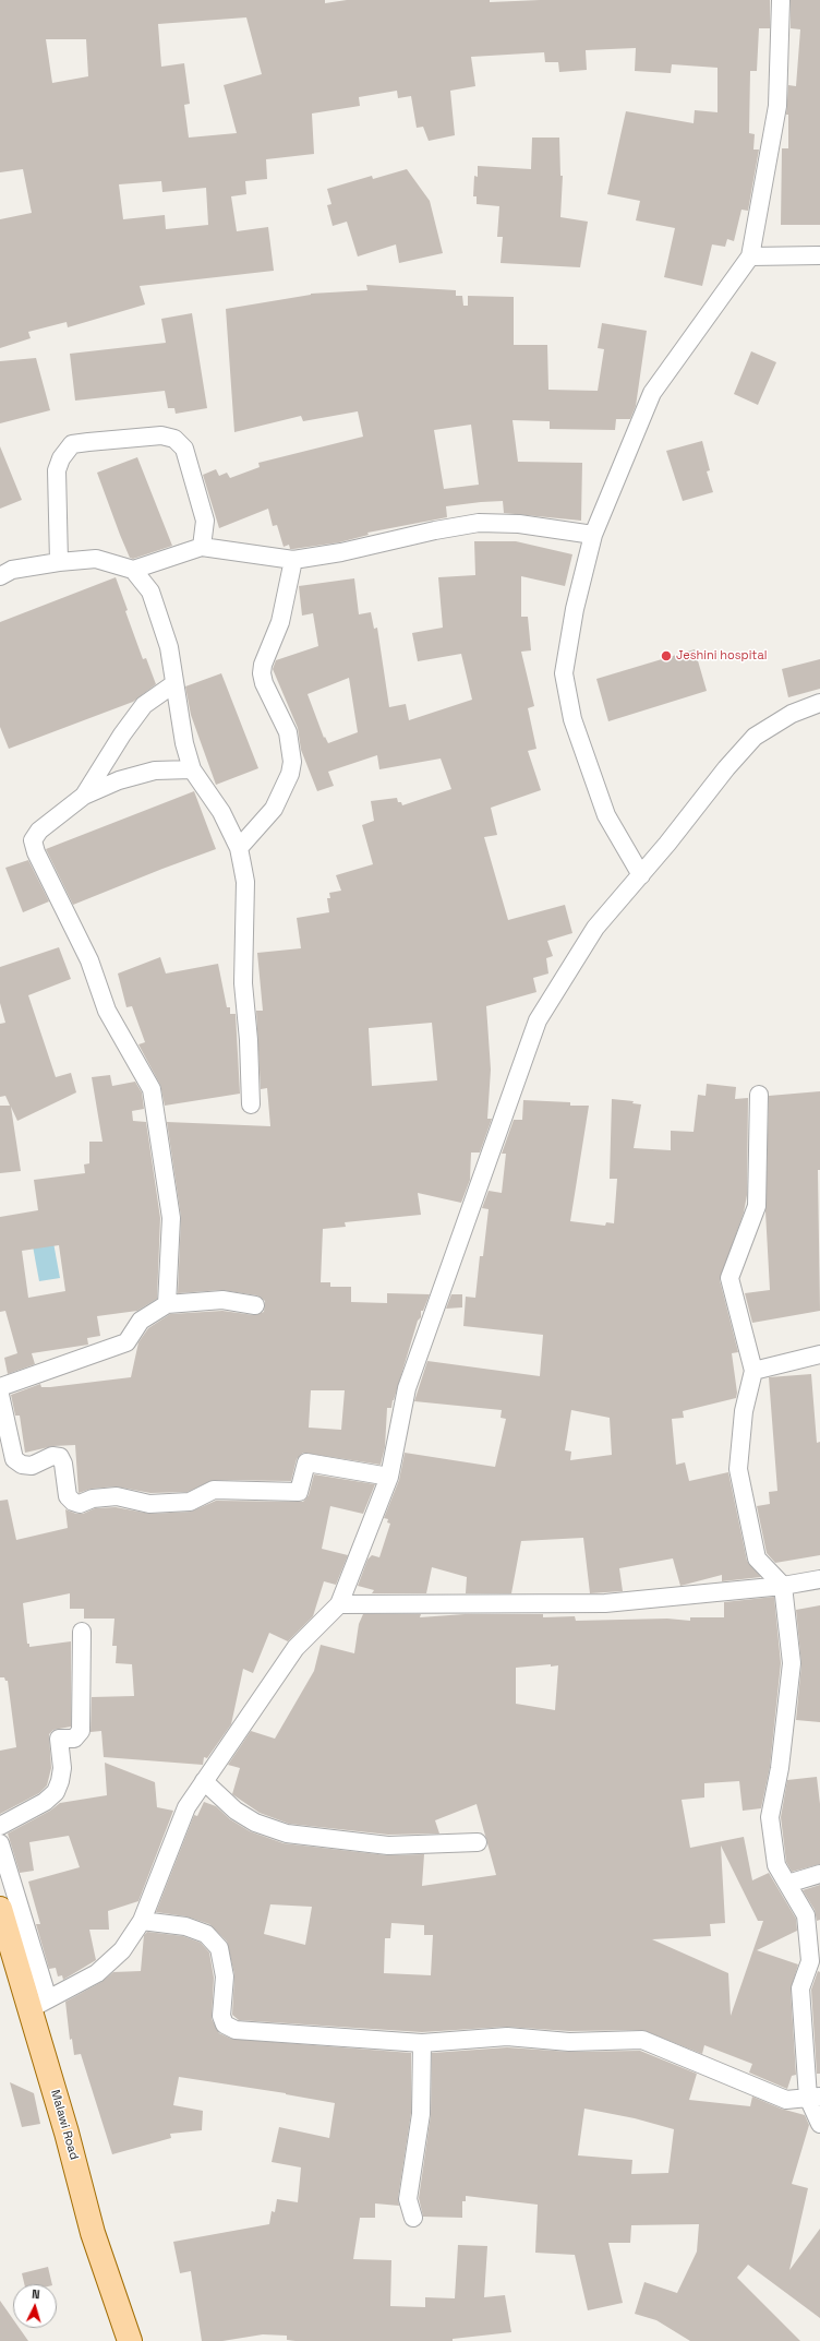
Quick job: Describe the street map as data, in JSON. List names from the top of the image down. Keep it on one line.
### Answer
{"streets":{"main road":["Malawi Road"]},"places":["Jeshini hospital"],"north":"top"}
